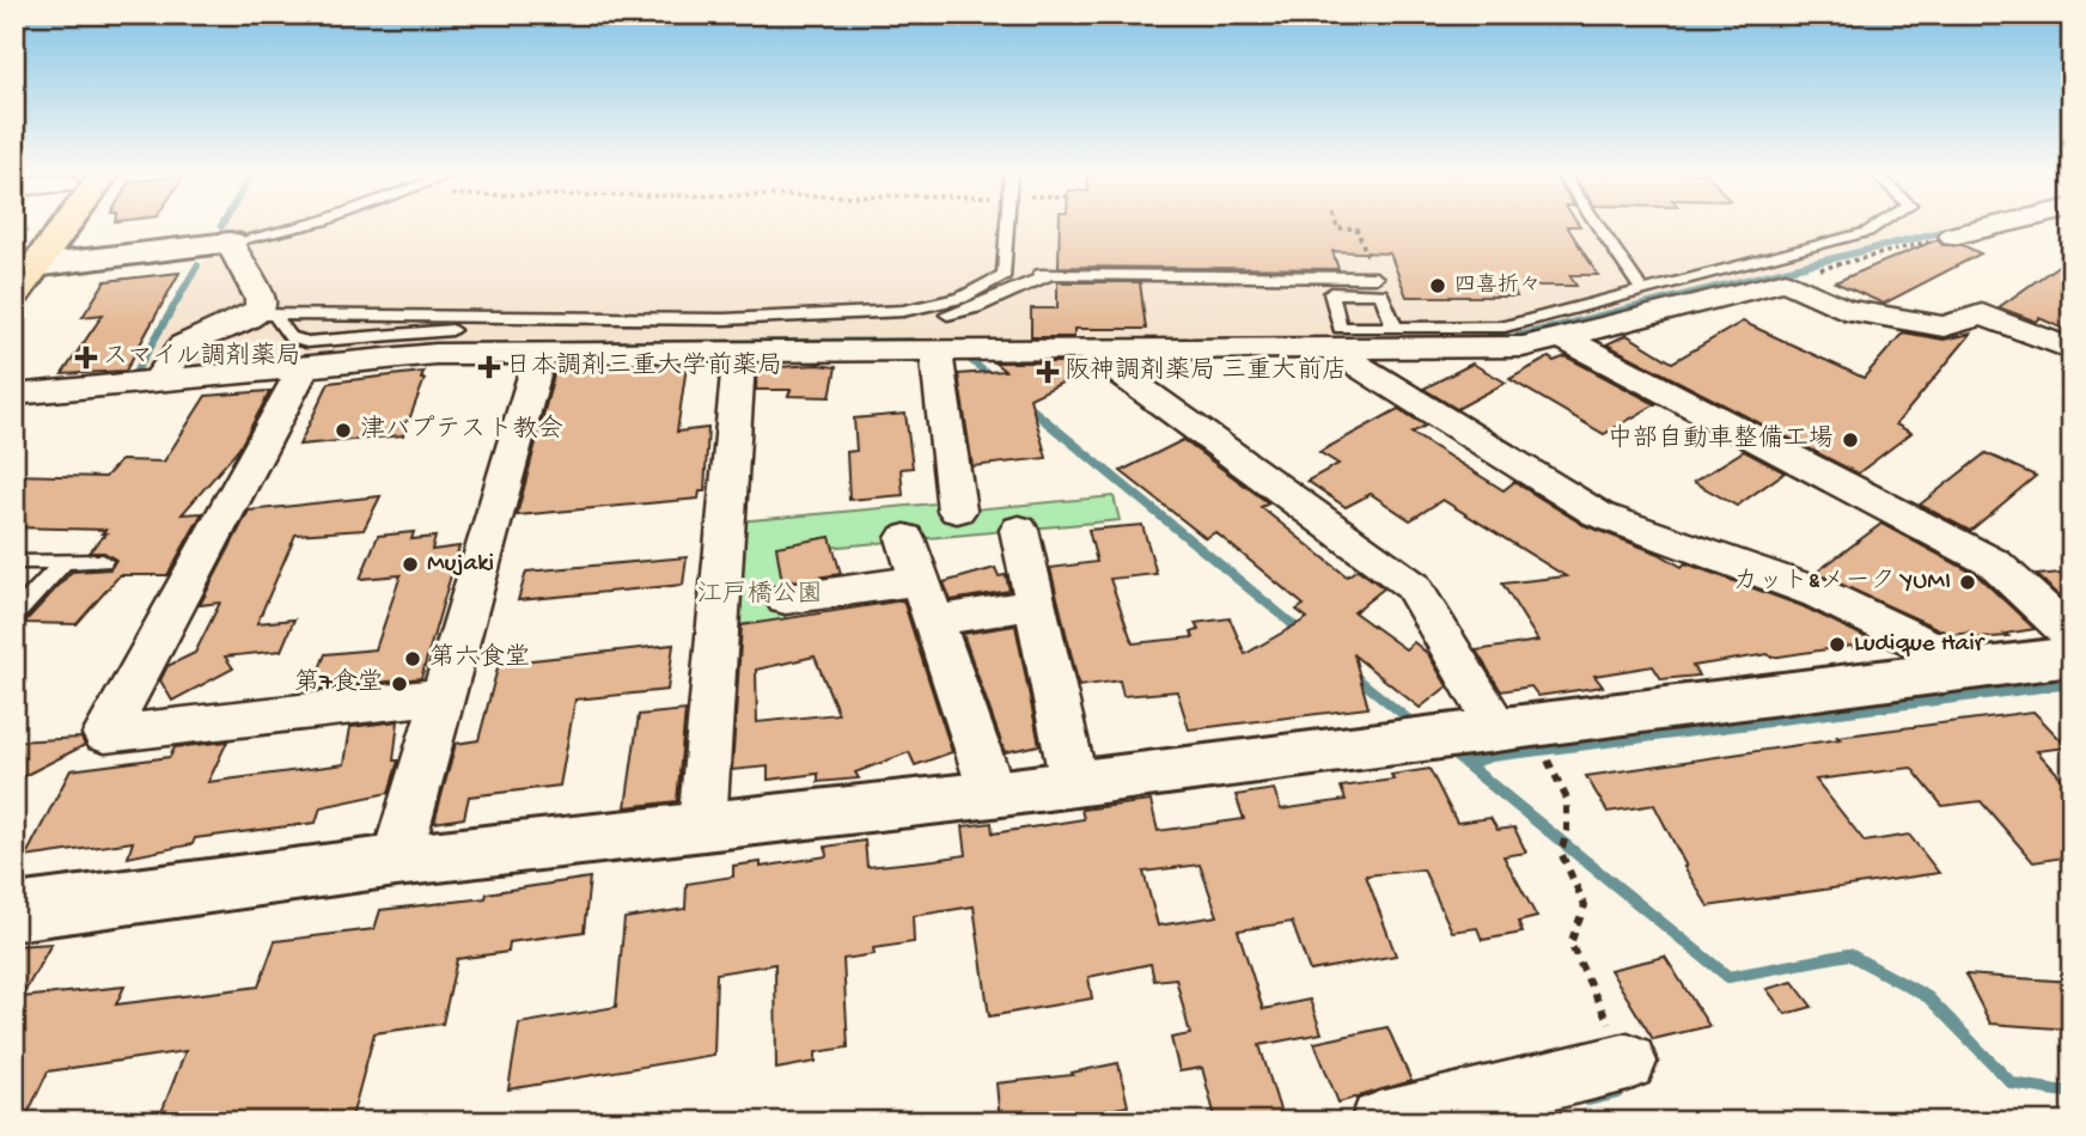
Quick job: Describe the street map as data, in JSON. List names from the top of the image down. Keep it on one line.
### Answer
{"parks":["江戸橋公園"],"places":{"other":["四喜折々","津バプテスト教会","中部自動車整備工場","Mujaki","カット&メーク YUMI","Ludique Hair","第六食堂","第7食堂"],"health":["スマイル調剤薬局","日本調剤三重大学前薬局","阪神調剤薬局 三重大前店"]}}
